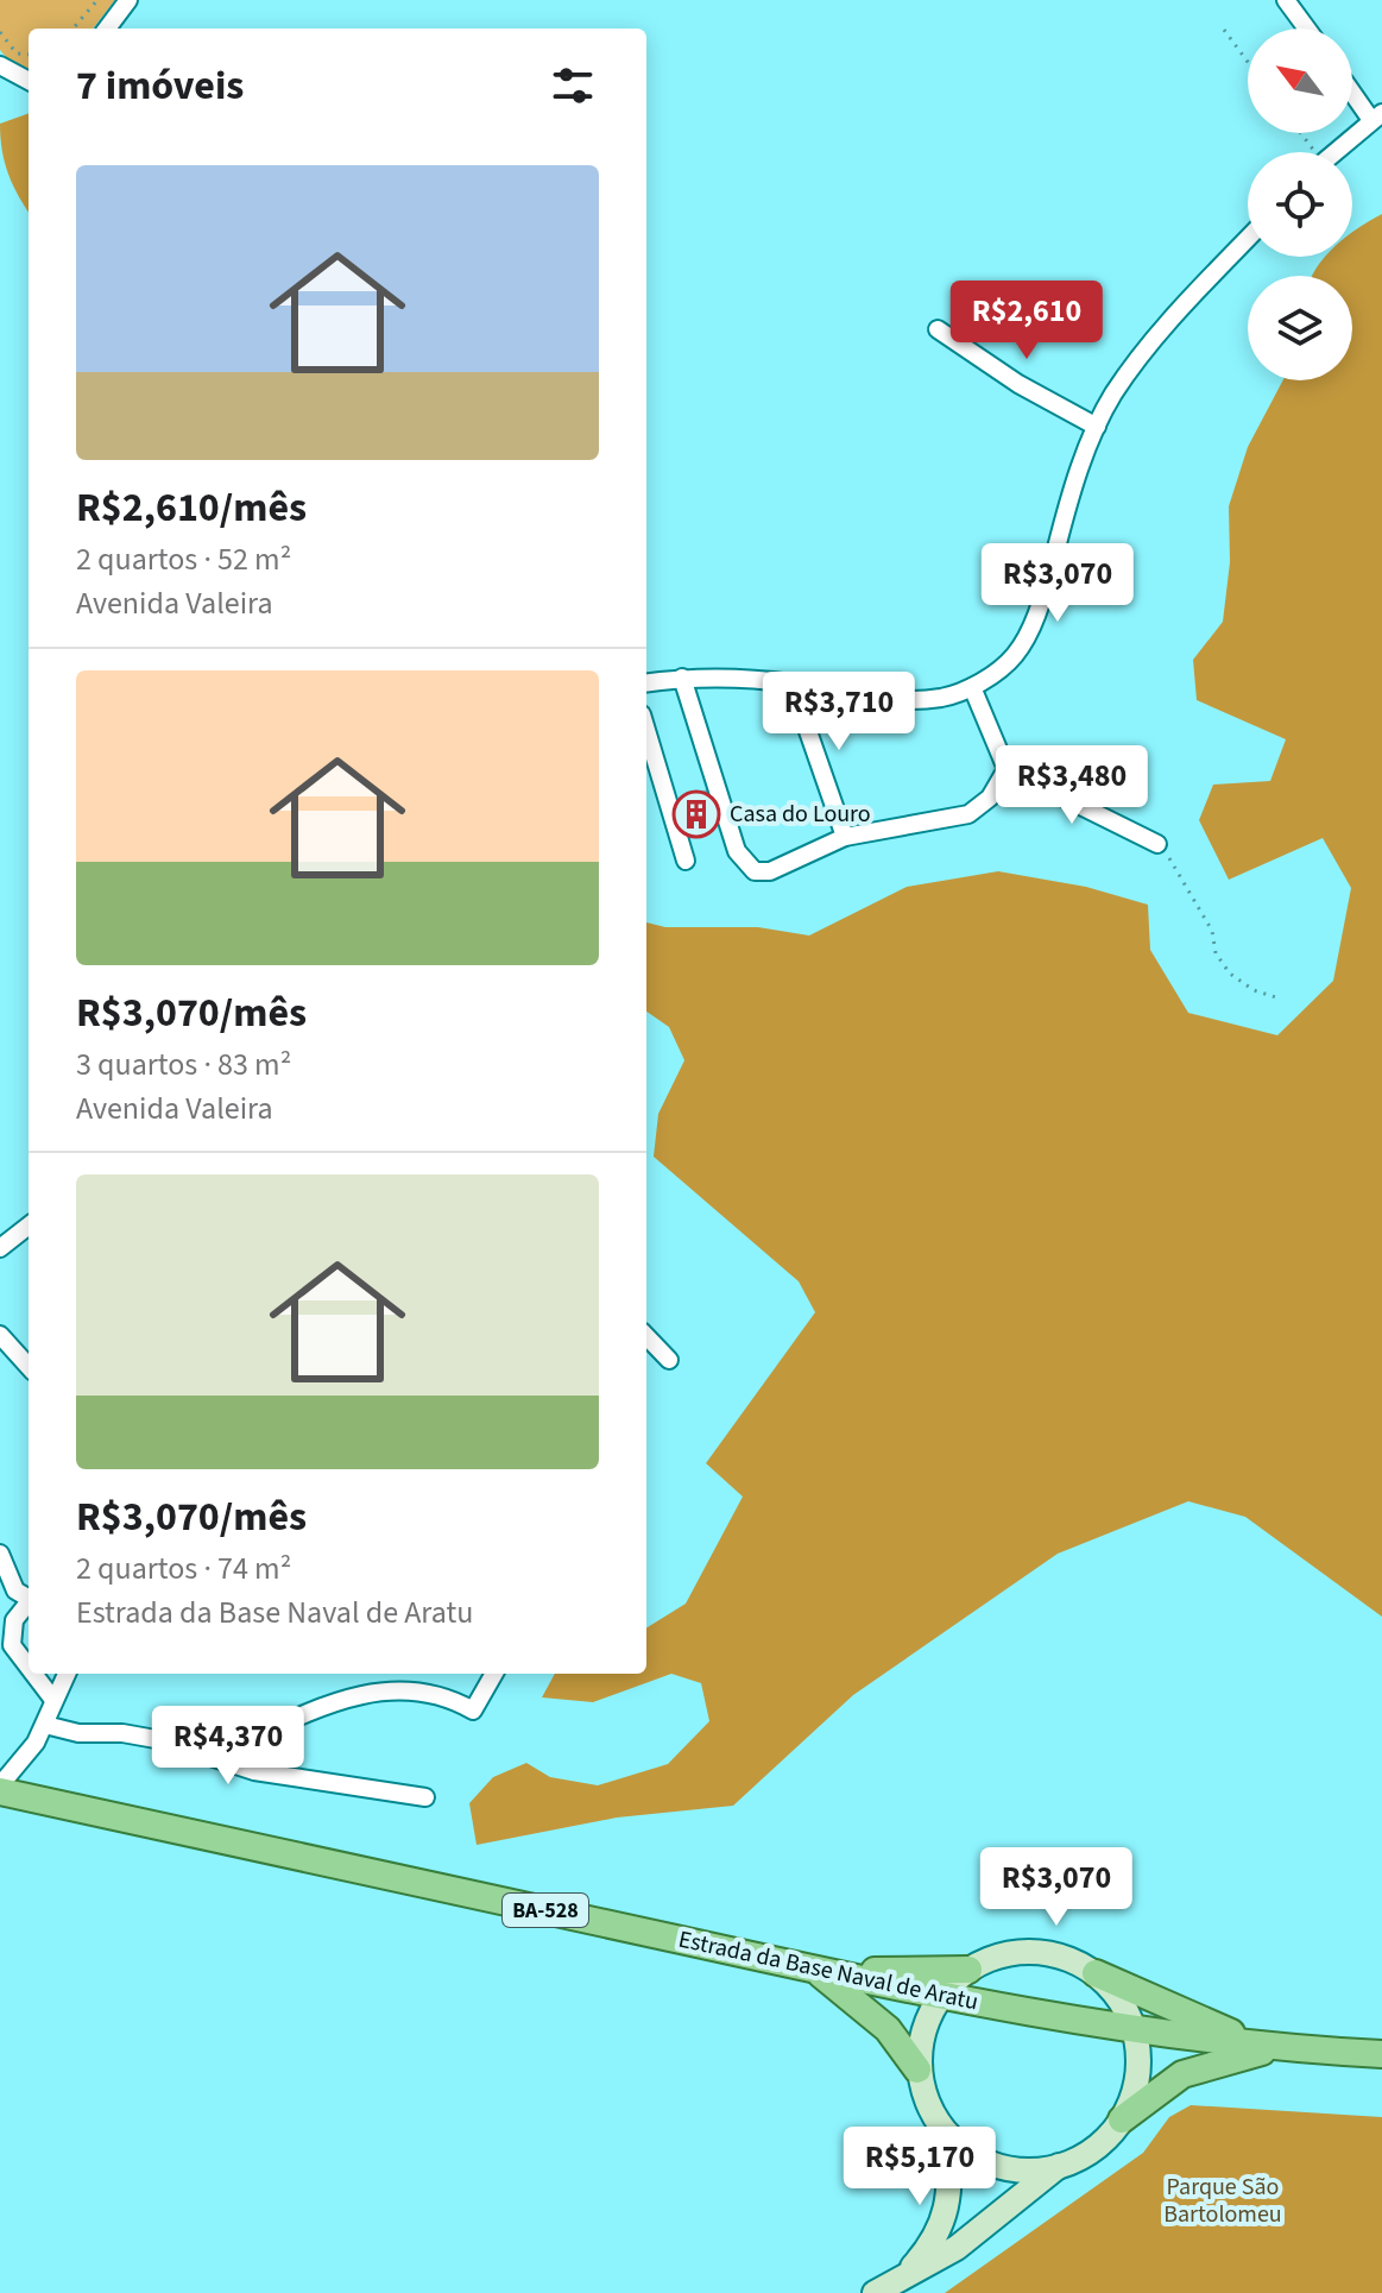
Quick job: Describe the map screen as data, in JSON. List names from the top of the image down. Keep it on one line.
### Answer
{"streets":{"main road":["BA-528","Estrada da Base Naval de Aratu"]},"parks":["Parque São Bartolomeu"],"places":{"building":["Casa do Louro"]},"north":"top left","page":{"heading":"7 imóveis","list":[{"name":"R$2,610/mês","note":"2 quartos · 52 m² · Avenida Valeira"},{"name":"R$3,070/mês","note":"3 quartos · 83 m² · Avenida Valeira"},{"name":"R$3,070/mês","note":"2 quartos · 74 m² · Estrada da Base Naval de Aratu"}],"price":["R$2,610","R$3,070","R$3,710","R$3,480","R$4,370","R$3,070","R$5,170"]}}
